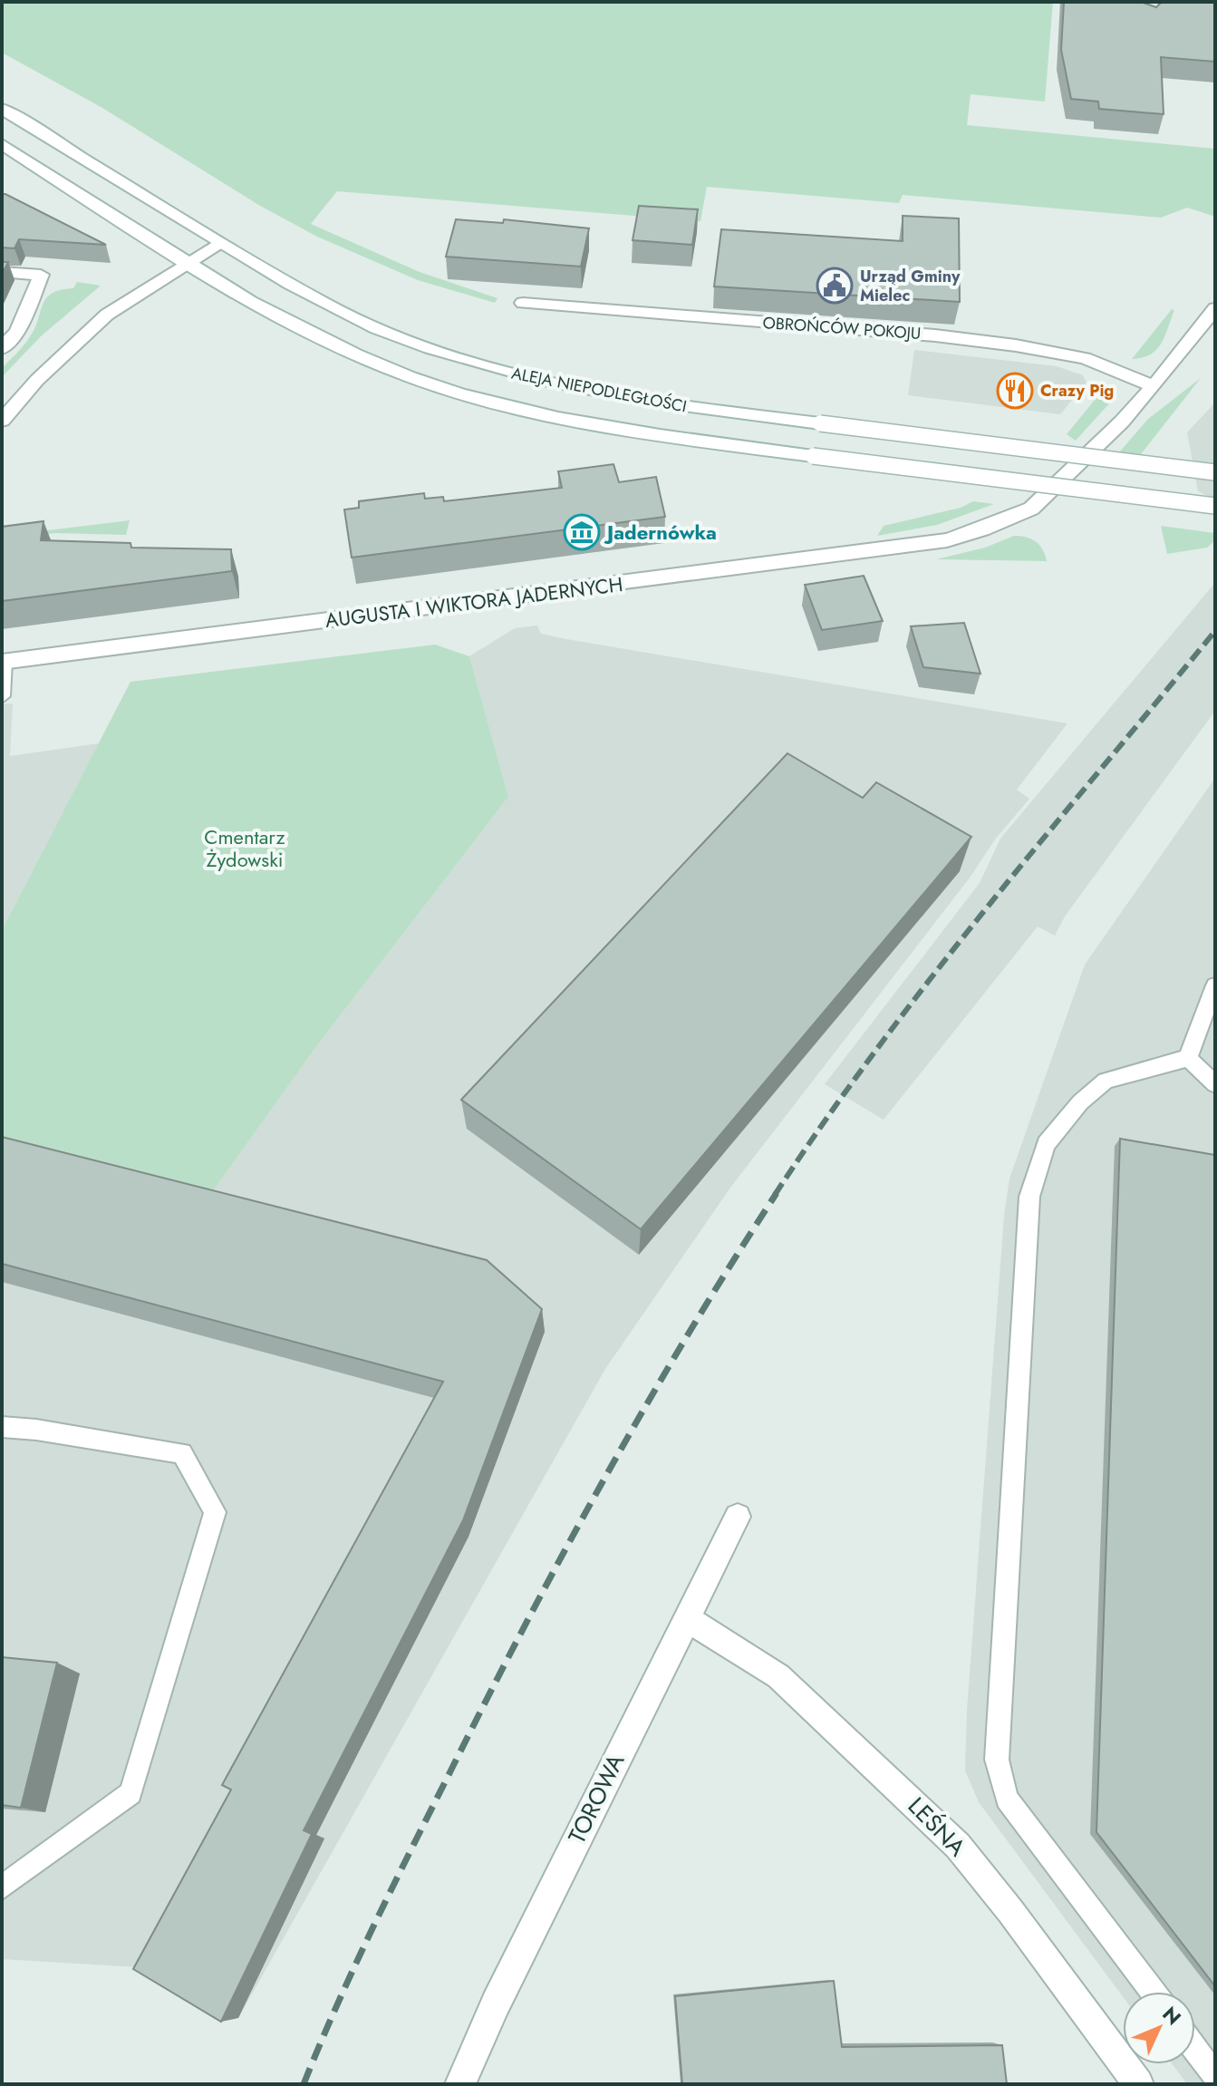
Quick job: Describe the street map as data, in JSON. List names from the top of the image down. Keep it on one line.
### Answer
{"streets":{"street":["OBROŃCÓW POKOJU","ALEJA NIEPODLEGŁOŚCI","AUGUSTA I WIKTORA JADERNYCH","TOROWA","LEŚNA"]},"crossings":[["OBROŃCÓW POKOJU","AUGUSTA I WIKTORA JADERNYCH"],["TOROWA","LEŚNA"]],"parks":["Cmentarz Żydowski"],"places":{"public building":["Urząd Gminy Mielec"],"restaurant":["Crazy Pig"],"museum":["Jadernówka"]},"north":"top right"}
